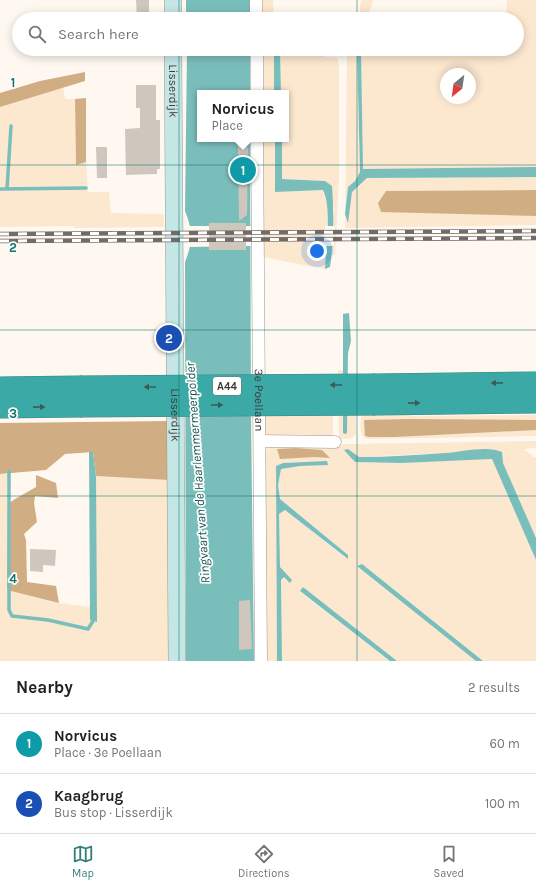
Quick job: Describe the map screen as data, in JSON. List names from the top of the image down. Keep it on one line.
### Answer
{"streets":{"highway":["A44"],"street":["Lisserdijk","3e Poellaan"]},"water":["Ringvaart van de Haarlemmermeerpolder"],"north":"bottom left","page":{"search":"Search here","popup":["Norvicus","Place"],"pins":["1","2"],"heading":["Nearby","2 results"],"list":[{"mark":"1","name":"Norvicus","note":"Place · 3e Poellaan","value":"60 m"},{"mark":"2","name":"Kaagbrug","note":"Bus stop · Lisserdijk","value":"100 m"}],"nav":["Map","Directions","Saved"]},"grid":{"rows":["1","2","3","4"]}}
